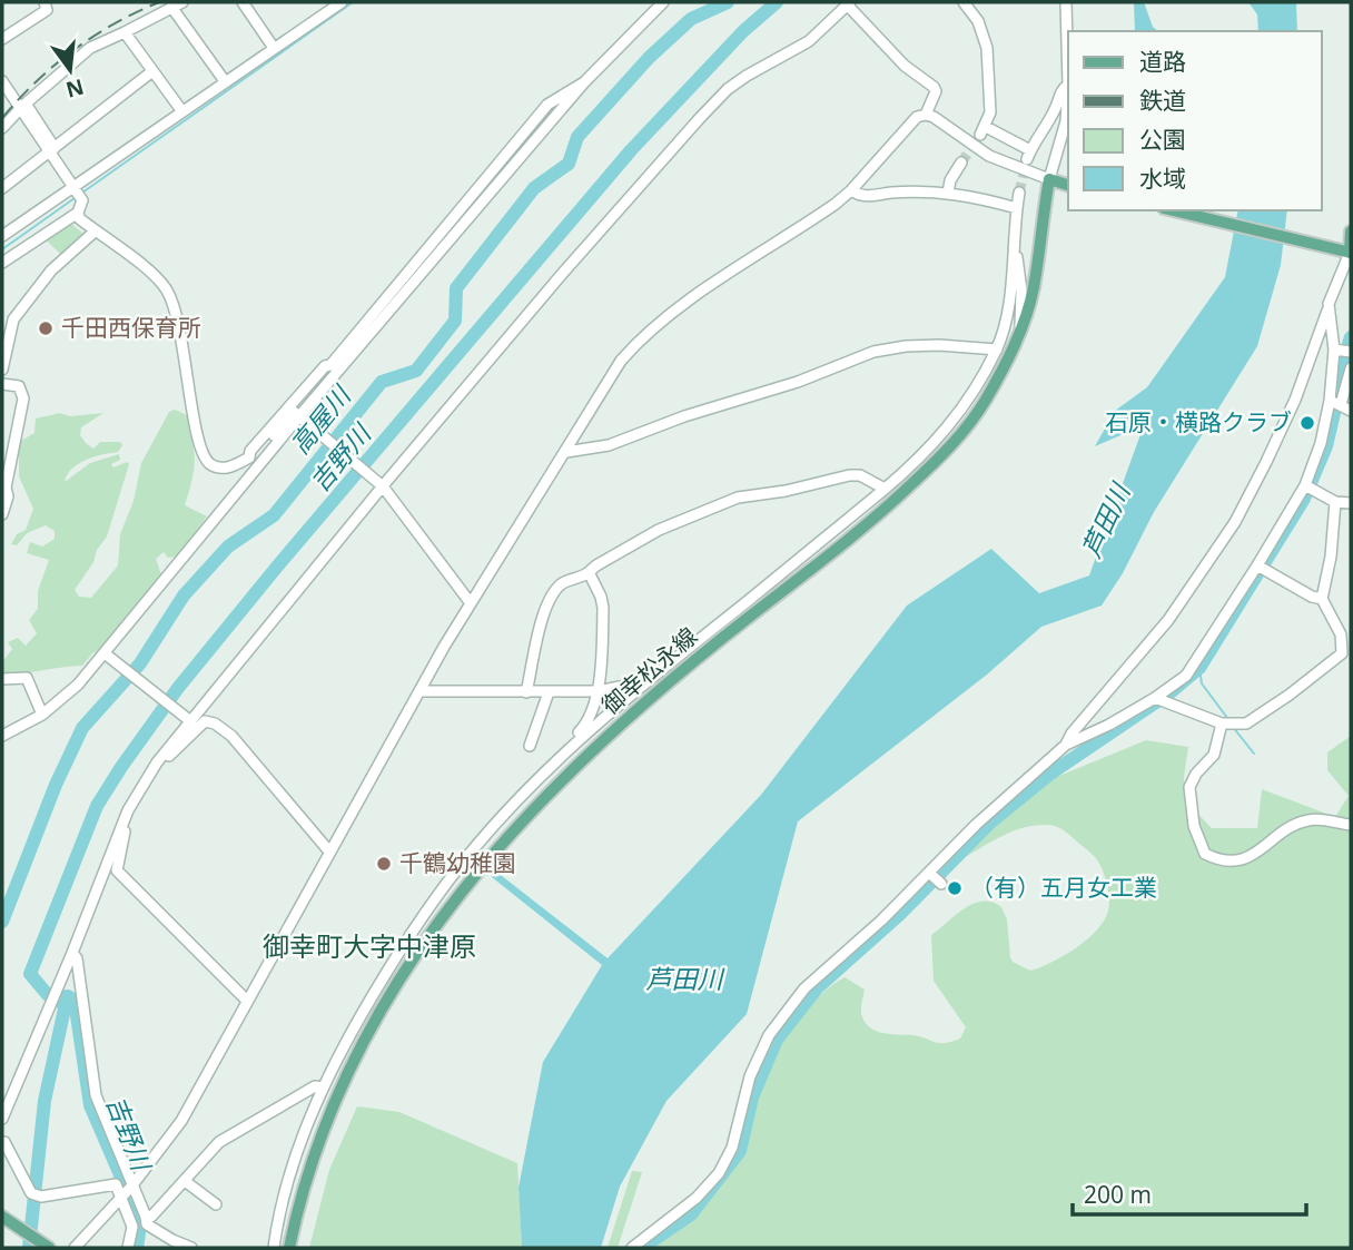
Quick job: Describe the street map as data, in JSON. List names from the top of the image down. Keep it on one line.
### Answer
{"streets":{"main road":["御幸松永線"]},"districts":["御幸町大字中津原"],"water":["高屋川","吉野川","芦田川"],"places":["千田西保育所","石原・横路クラブ","千鶴幼稚園","（有）五月女工業"],"legend":["道路","鉄道","公園","水域"],"scale_bar":"200 m","north":"bottom"}
